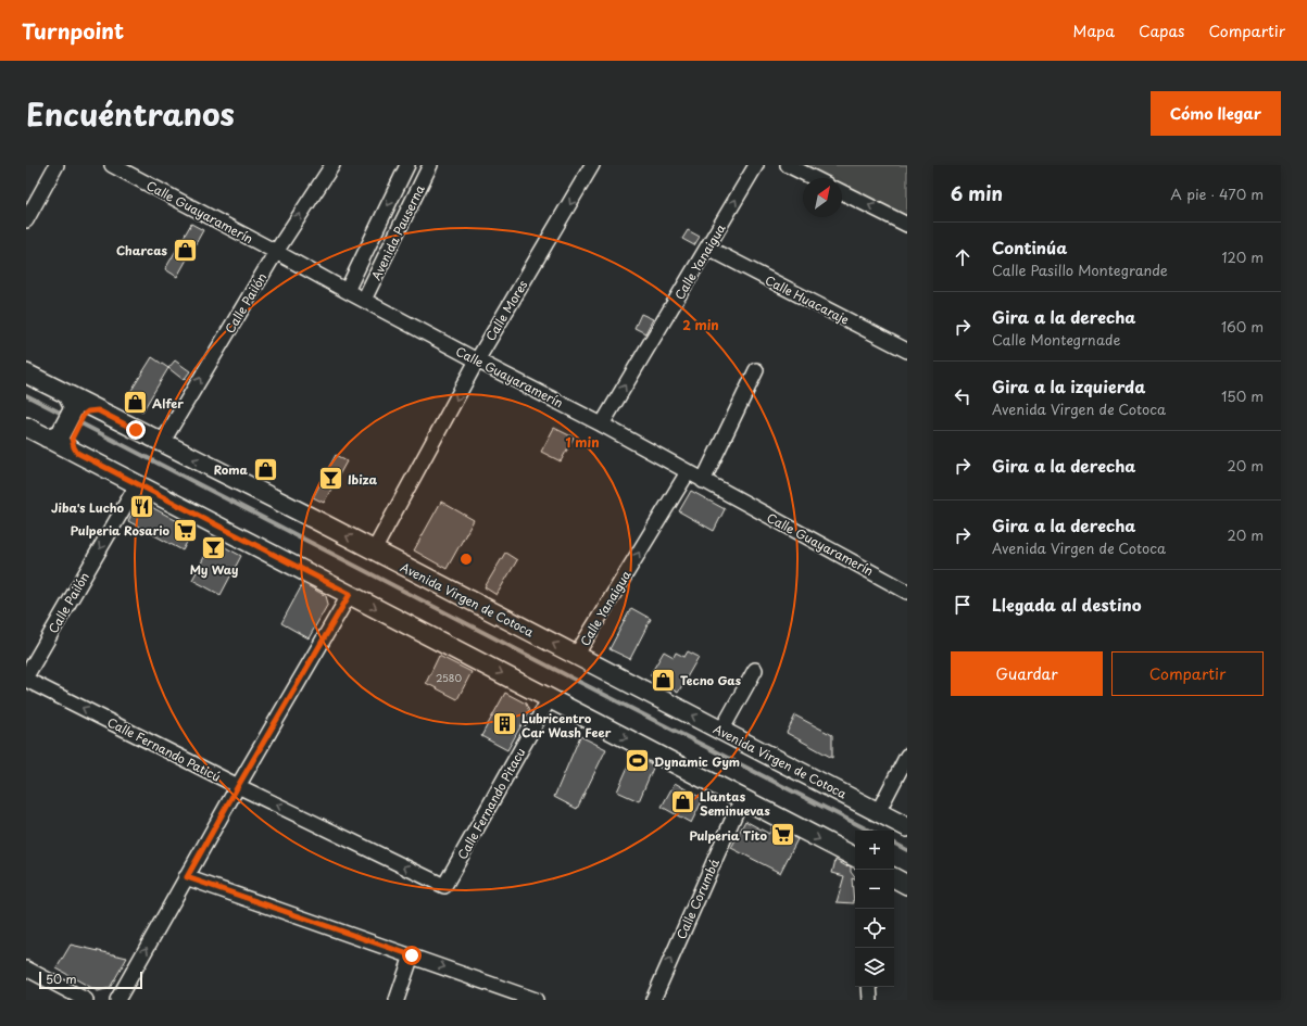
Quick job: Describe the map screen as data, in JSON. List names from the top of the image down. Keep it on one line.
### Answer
{"streets":{"main road":["Avenida Virgen de Cotoca"],"street":["Calle Guayaramerín","Avenida Pauserna","Calle Yanaigua","Calle Huacaraje","Calle Pailón","Calle Mores","Calle Fernando Paticú","Calle Fernando Pitacu","Calle Corumbá"]},"crossings":[["Calle Guayaramerín","Avenida Pauserna"],["Calle Guayaramerín","Calle Yanaigua"],["Calle Guayaramerín","Calle Pailón"],["Calle Guayaramerín","Calle Mores"],["Calle Yanaigua","Calle Huacaraje"],["Calle Yanaigua","Avenida Virgen de Cotoca"],["Calle Pailón","Avenida Virgen de Cotoca"],["Calle Pailón","Calle Fernando Paticú"],["Calle Mores","Avenida Virgen de Cotoca"],["Calle Fernando Paticú","Calle Fernando Pitacu"]],"one_way":["Calle Yanaigua","Calle Mores","Calle Corumbá"],"places":{"shop":["Charcas","Alfer","Roma","Tecno Gas","Llantas Seminuevas"],"bar":["Ibiza","My Way"],"restaurant":["Jiba's Lucho"],"supermarket":["Pulperia Rosario","Pulperia Tito"],"building":["Lubricentro Car Wash Feer"],"sports":["Dynamic Gym"]},"house_numbers":["2580"],"scale_bar":"50 m","north":"top right","page":{"header":"Turnpoint","nav":["Mapa","Capas","Compartir"],"title":"Encuéntranos","buttons":["Cómo llegar",["Guardar","Compartir"]],"heading":["6 min","A pie · 470 m"],"list":[["Continúa","Calle Pasillo Montegrande","120 m"],["Gira a la derecha","Calle Montegrnade","160 m"],["Gira a la izquierda","Avenida Virgen de Cotoca","150 m"],["Gira a la derecha","20 m"],["Gira a la derecha","Avenida Virgen de Cotoca","20 m"],"Llegada al destino"],"map_buttons":["+","−"],"scale":"50 m"},"rings":["2 min","1 min"]}
